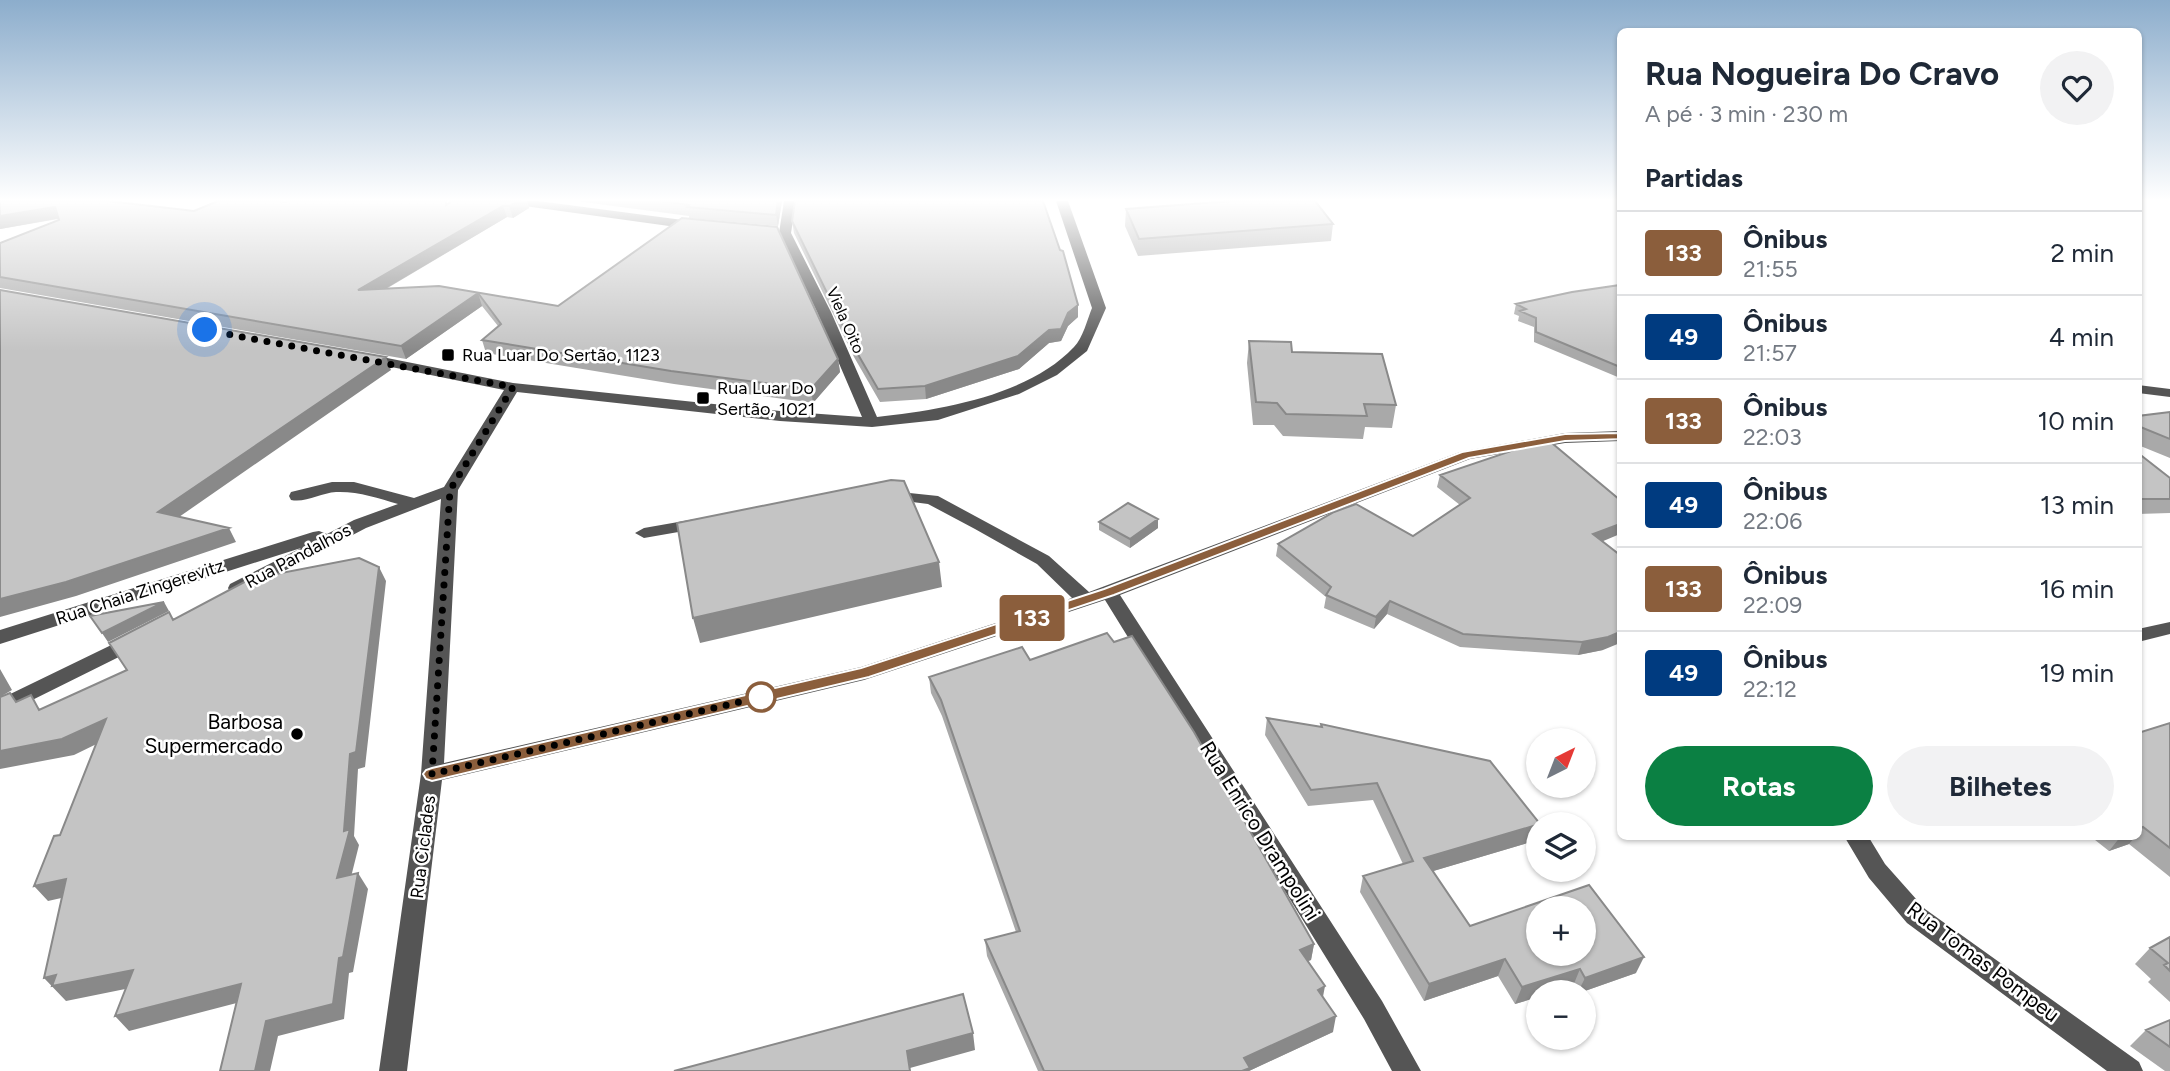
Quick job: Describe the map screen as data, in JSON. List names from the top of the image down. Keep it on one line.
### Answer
{"streets":{"street":["Viela Oito","Rua Pandalhos","Rua Chaia Zingerevitz","Rua Enrico Drampolini","Rua Ciclades","Rua Tomas Pompeu"]},"crossings":[["Rua Pandalhos","Rua Chaia Zingerevitz"],["Rua Pandalhos","Rua Ciclades"]],"places":{"transit":["Rua Luar Do Sertão, 1123","Rua Luar Do Sertão, 1021"],"other":["Barbosa Supermercado"]},"lines":["bus line 133"],"north":"top right","page":{"on_map":"133","heading":[["Rua Nogueira Do Cravo","A pé · 3 min · 230 m"],"Partidas"],"list":[{"mark":"133","name":"Ônibus","note":"21:55","value":"2 min"},{"mark":"49","name":"Ônibus","note":"21:57","value":"4 min"},{"mark":"133","name":"Ônibus","note":"22:03","value":"10 min"},{"mark":"49","name":"Ônibus","note":"22:06","value":"13 min"},{"mark":"133","name":"Ônibus","note":"22:09","value":"16 min"},{"mark":"49","name":"Ônibus","note":"22:12","value":"19 min"}],"map_buttons":["+","−"],"buttons":["Rotas","Bilhetes"]}}
